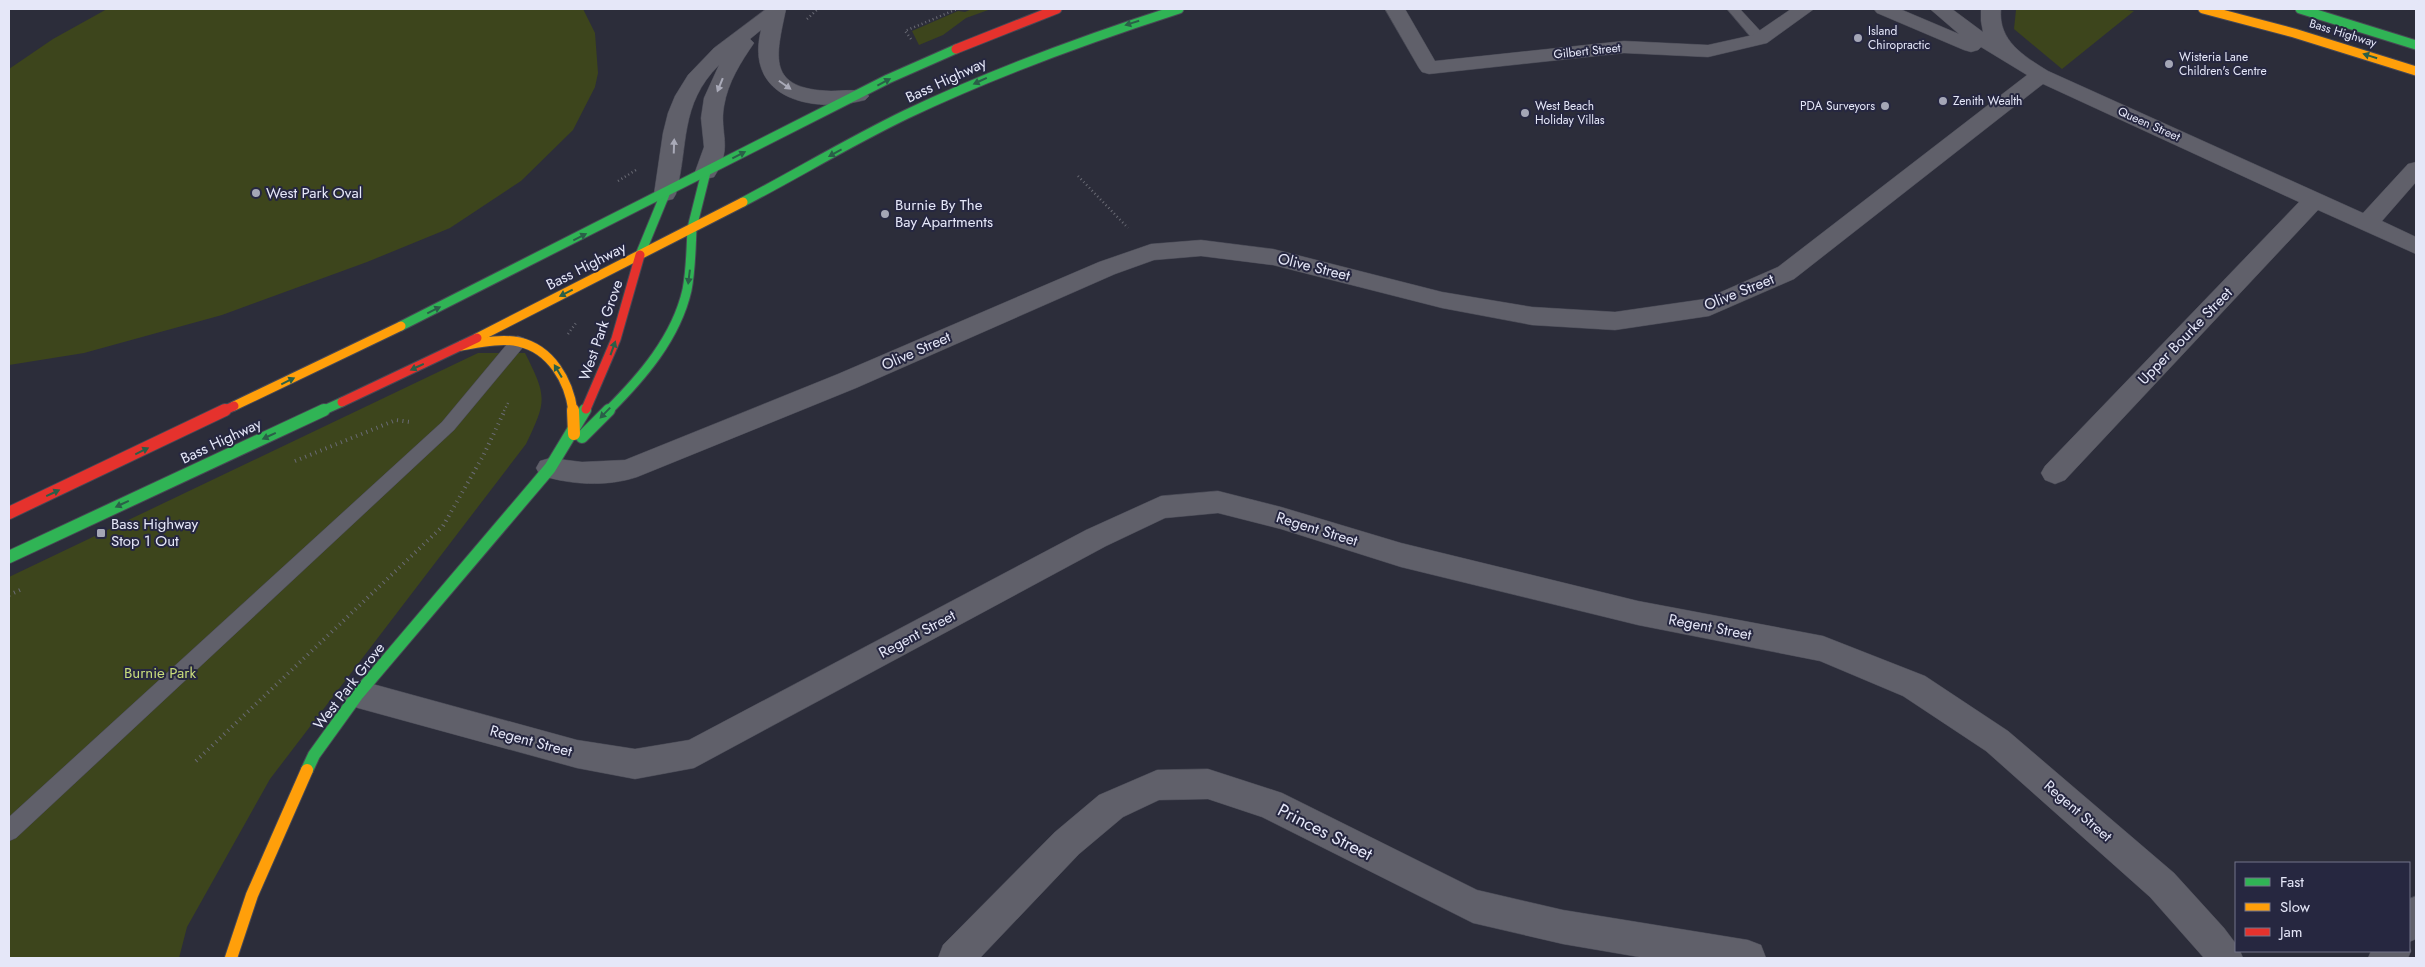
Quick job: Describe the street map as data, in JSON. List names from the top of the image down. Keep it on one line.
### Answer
{"streets":{"main road":["Bass Highway","West Park Grove"],"street":["Gilbert Street","Queen Street","Olive Street","Upper Bourke Street","Regent Street","Princes Street"]},"crossings":[["Bass Highway","West Park Grove"],["Queen Street","Olive Street"],["Queen Street","Upper Bourke Street"],["Olive Street","West Park Grove"],["West Park Grove","Regent Street"]],"parks":["Burnie Park"],"places":{"other":["Island Chiropractic","Wisteria Lane Children's Centre","Zenith Wealth","PDA Surveyors","West Beach Holiday Villas","West Park Oval","Burnie By The Bay Apartments"],"transit":["Bass Highway Stop 1 Out"]},"legend":["Fast","Slow","Jam"]}
